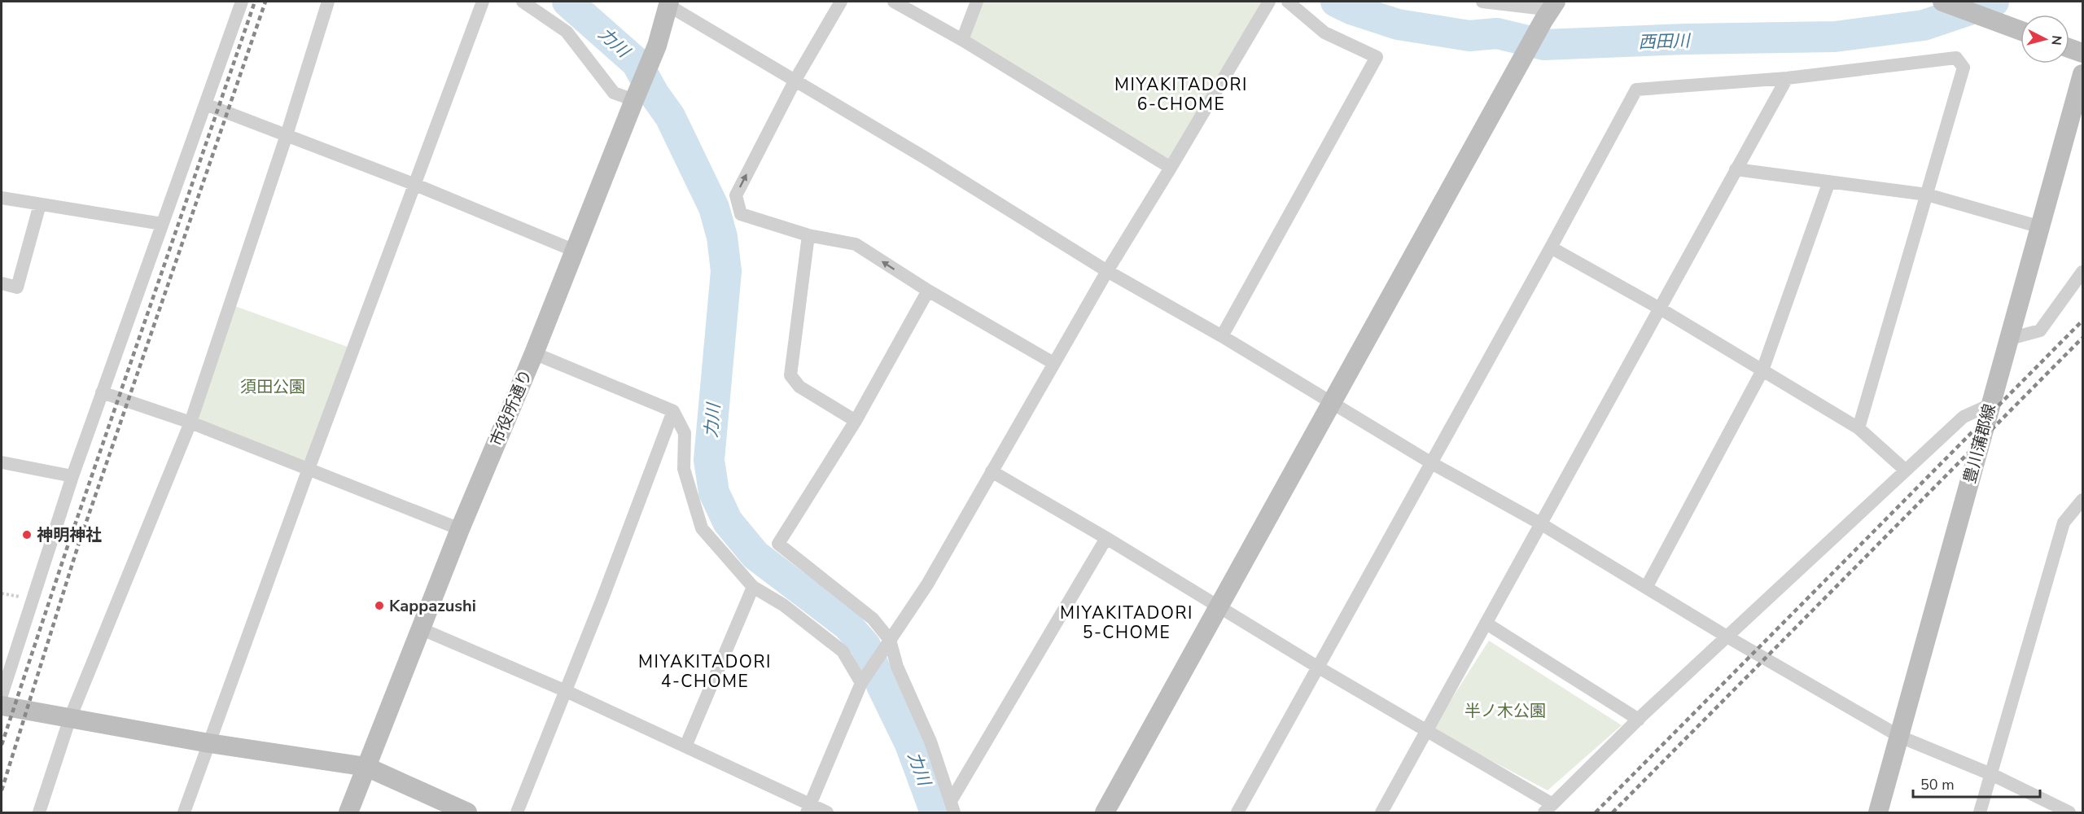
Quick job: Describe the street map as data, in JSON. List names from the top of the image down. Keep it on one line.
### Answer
{"streets":{"street":["市役所通り","豊川蒲郡線"]},"districts":["MIYAKITADORI 6-CHOME","MIYAKITADORI 5-CHOME","MIYAKITADORI 4-CHOME"],"water":["西田川","力川"],"parks":["須田公園","半ノ木公園"],"places":["神明神社","Kappazushi"],"scale_bar":"50 m","north":"right"}
